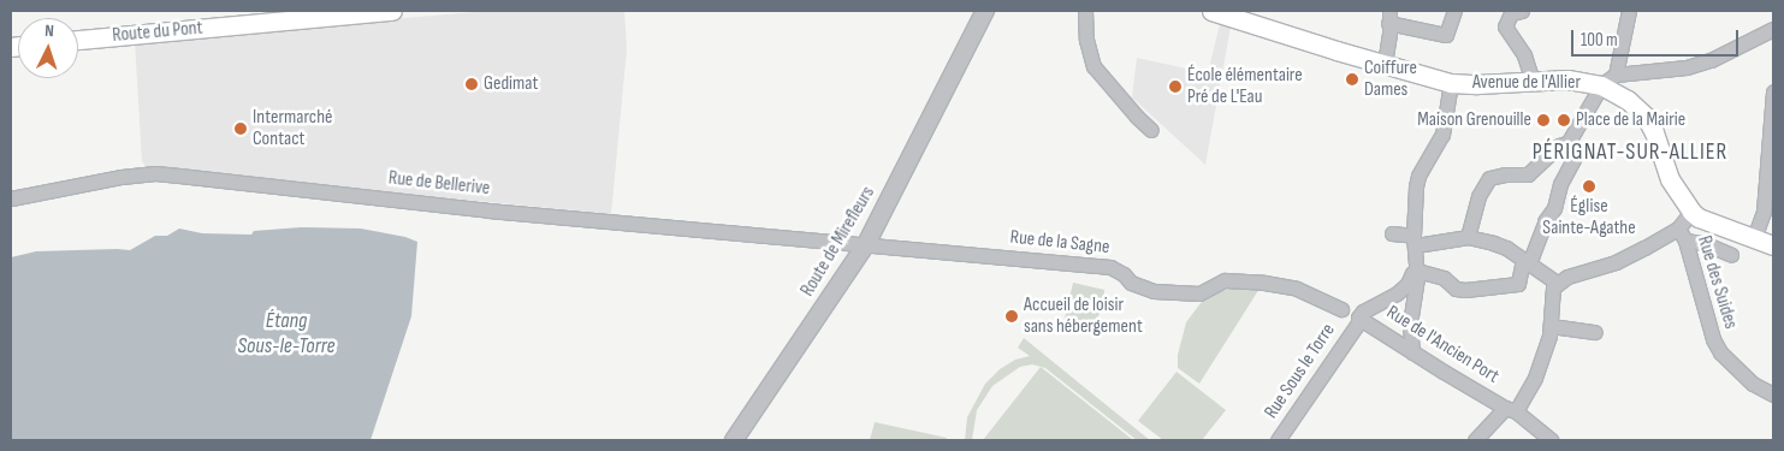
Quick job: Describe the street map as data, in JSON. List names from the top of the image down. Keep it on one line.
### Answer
{"streets":{"main road":["Route du Pont","Avenue de l'Allier"],"street":["Rue de Bellerive","Route de Mirefleurs","Rue de la Sagne","Rue des Suides","Rue de l'Ancien Port","Rue Sous le Torre"]},"crossings":[["Rue de Bellerive","Route de Mirefleurs"],["Rue de Bellerive","Rue de la Sagne"],["Route de Mirefleurs","Rue de la Sagne"],["Rue de l'Ancien Port","Rue Sous le Torre"]],"districts":["PÉRIGNAT-SUR-ALLIER"],"water":["Étang Sous-le-Torre"],"places":["Coiffure Dames","Gedimat","École élémentaire Pré de L'Eau","Maison Grenouille","Place de la Mairie","Intermarché Contact","Église Sainte-Agathe","Accueil de loisir sans hébergement"],"scale_bar":"100 m","north":"top"}
